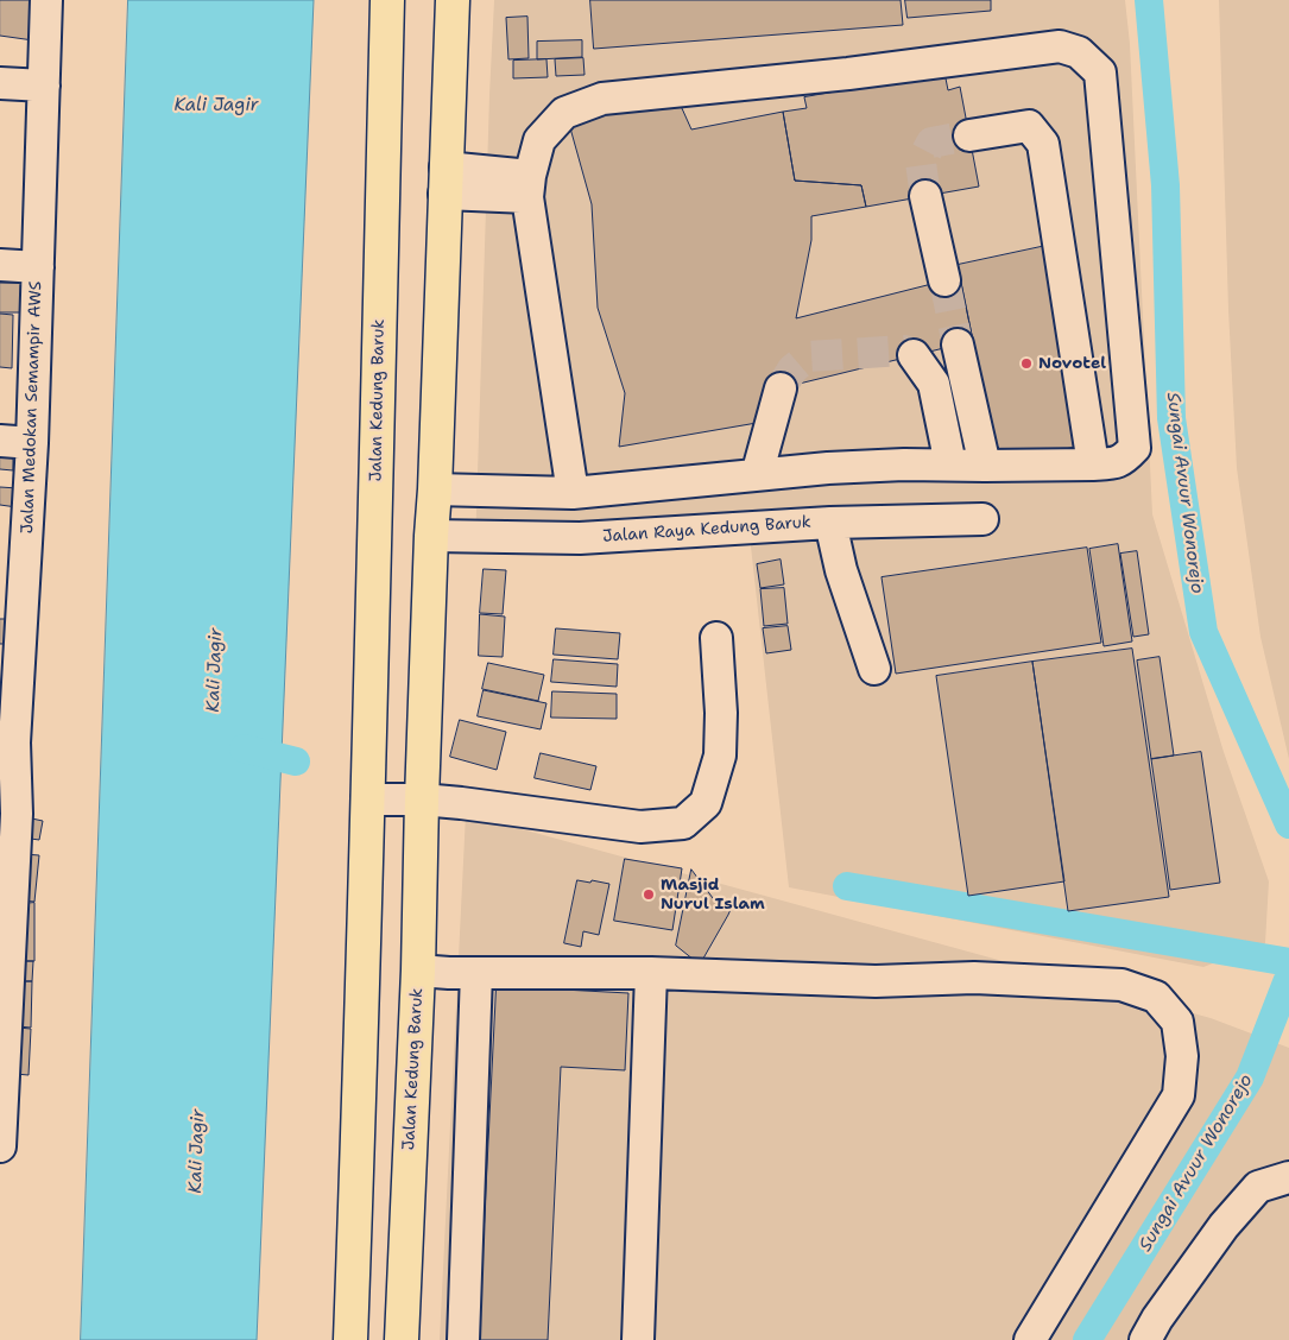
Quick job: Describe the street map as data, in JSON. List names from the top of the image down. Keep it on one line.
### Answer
{"streets":{"main road":["Jalan Kedung Baruk"],"street":["Jalan Medokan Semampir AWS","Jalan Raya Kedung Baruk"]},"crossings":[["Jalan Kedung Baruk","Jalan Raya Kedung Baruk"]],"water":["Kali Jagir","Sungai Avuur Wonorejo"],"places":["Novotel","Masjid Nurul Islam"]}
